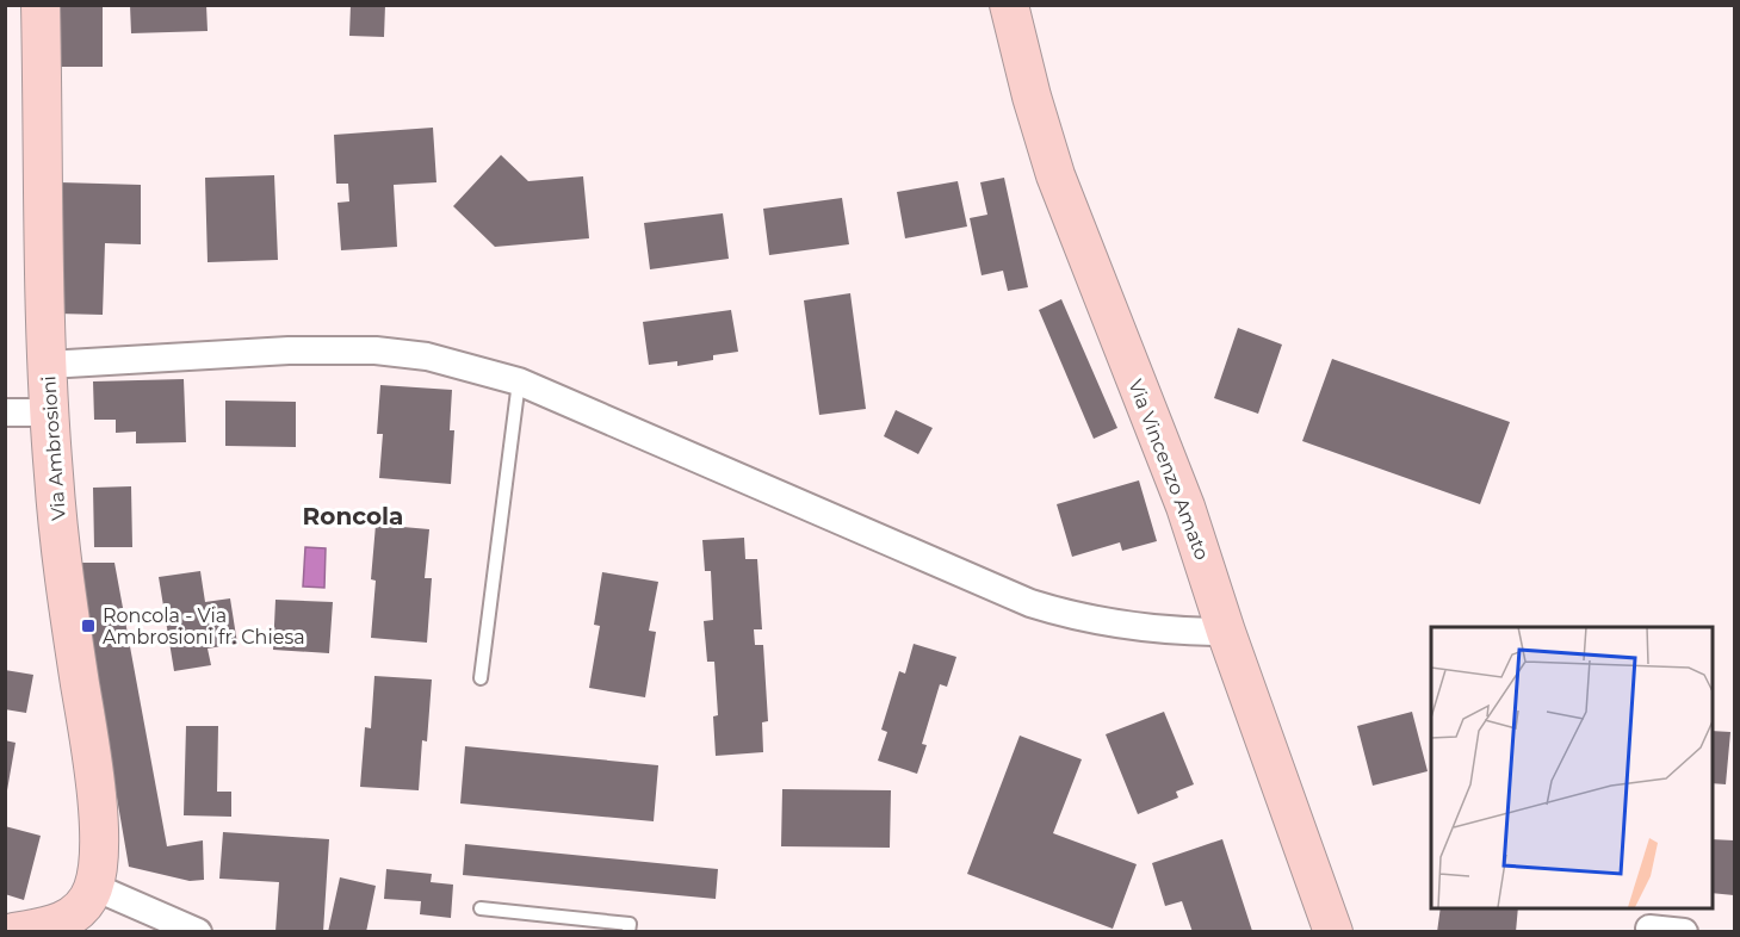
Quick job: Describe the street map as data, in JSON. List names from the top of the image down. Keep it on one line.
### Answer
{"streets":{"street":["Via Ambrosioni","Via Vincenzo Amato"]},"districts":["Roncola"],"places":{"transit":["Roncola - Via Ambrosioni fr. Chiesa"]}}
